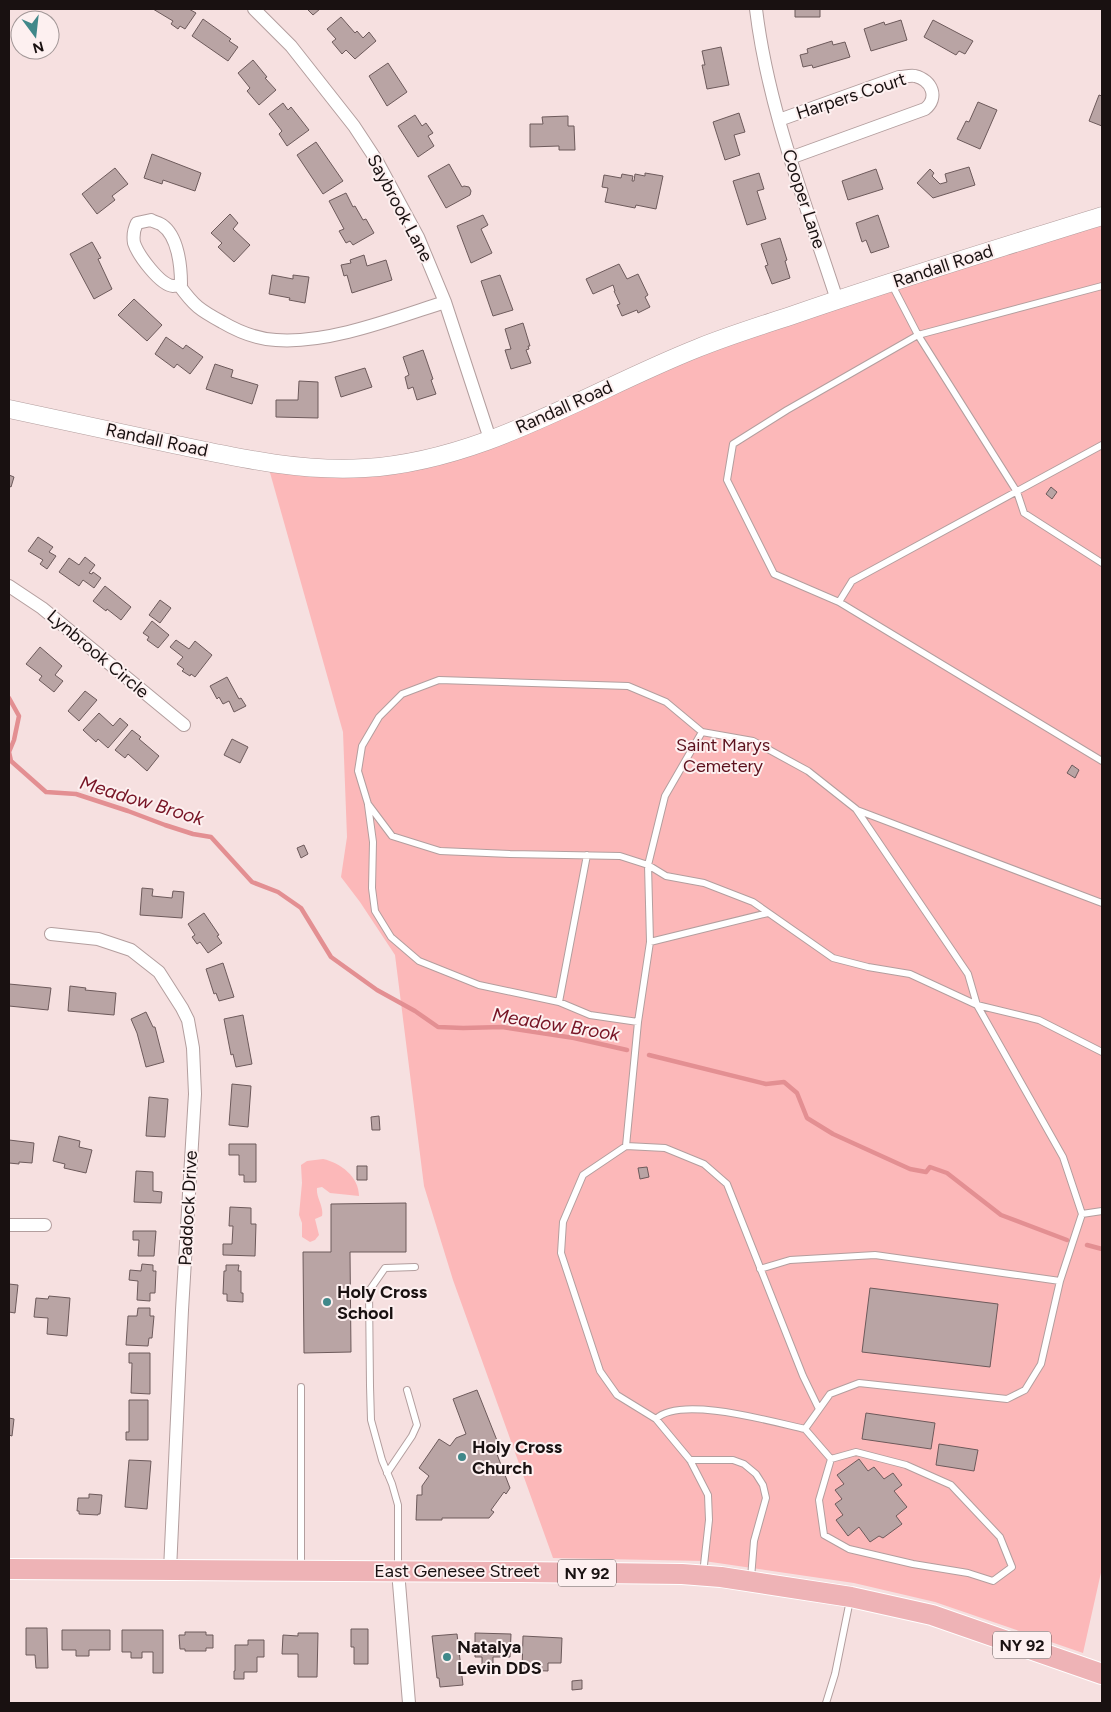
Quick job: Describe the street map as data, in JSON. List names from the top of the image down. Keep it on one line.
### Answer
{"streets":{"main road":["East Genesee Street","NY 92"],"street":["Harpers Court","Cooper Lane","Saybrook Lane","Randall Road","Lynbrook Circle","Paddock Drive"]},"crossings":[["Harpers Court","Cooper Lane"],["Cooper Lane","Randall Road"],["Saybrook Lane","Randall Road"],["Paddock Drive","East Genesee Street"]],"water":["Meadow Brook"],"parks":["Saint Marys Cemetery"],"places":["Holy Cross School","Holy Cross Church","Natalya Levin DDS"],"north":"bottom"}
